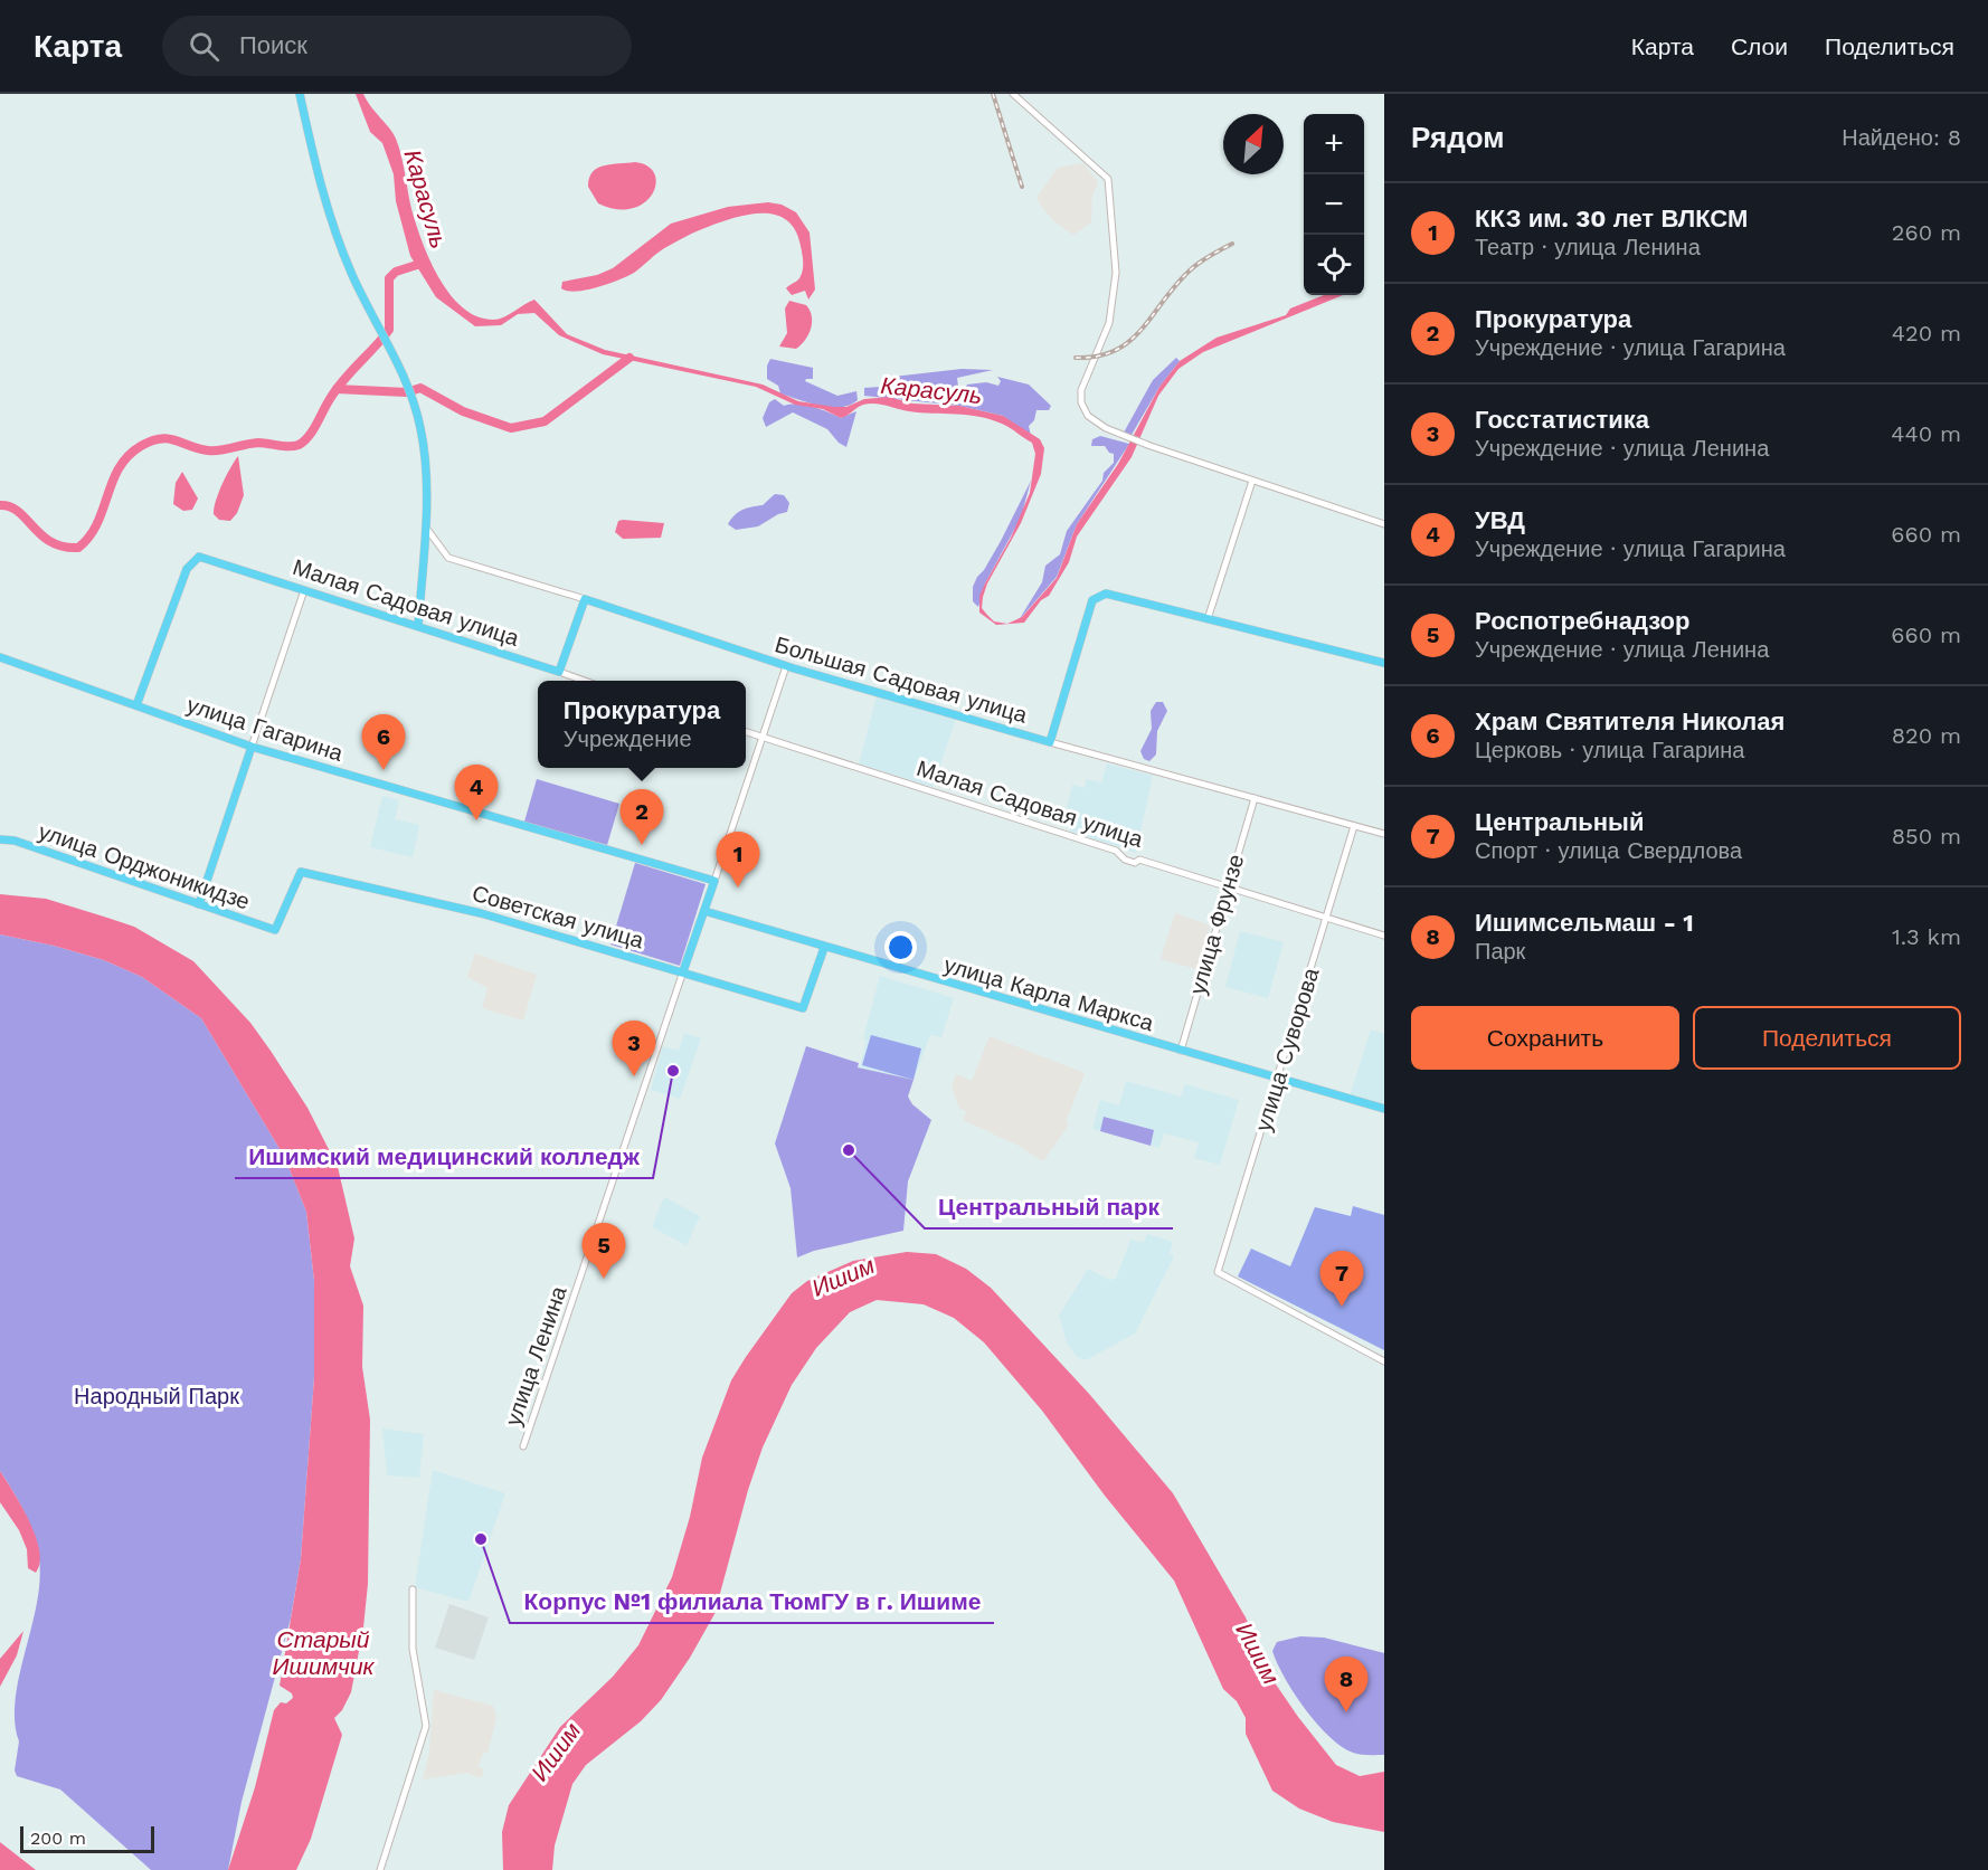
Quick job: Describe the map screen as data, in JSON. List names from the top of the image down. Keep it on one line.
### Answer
{"streets":{"main road":["Малая Садовая улица","Большая Садовая улица","улица Гагарина","улица Орджоникидзе","Советская улица","улица Карла Маркса","улица Ленина"],"street":["улица Фрунзе","улица Суворова"]},"crossings":[["Малая Садовая улица","улица Гагарина"],["Малая Садовая улица","улица Фрунзе"],["Малая Садовая улица","улица Суворова"],["Малая Садовая улица","улица Ленина"],["Большая Садовая улица","улица Фрунзе"],["Большая Садовая улица","улица Суворова"],["Большая Садовая улица","улица Ленина"],["улица Гагарина","улица Ленина"],["улица Орджоникидзе","Советская улица"],["Советская улица","улица Карла Маркса"],["Советская улица","улица Ленина"],["улица Фрунзе","улица Карла Маркса"],["улица Карла Маркса","улица Суворова"],["улица Карла Маркса","улица Ленина"]],"water":["Карасуль","Ишим","Старый Ишимчик"],"parks":["Народный Парк"],"places":["Ишимский медицинский колледж","Центральный парк","Корпус №1 филиала ТюмГУ в г. Ишиме"],"scale_bar":"200 m","north":"top right","page":{"header":"Карта","search":"Поиск","nav":["Карта","Слои","Поделиться"],"heading":["Рядом","Найдено: 8"],"map_buttons":["+","−"],"list":[{"mark":"1","name":"ККЗ им. 30 лет ВЛКСМ","note":"Театр · улица Ленина","value":"260 m"},{"mark":"2","name":"Прокуратура","note":"Учреждение · улица Гагарина","value":"420 m"},{"mark":"3","name":"Госстатистика","note":"Учреждение · улица Ленина","value":"440 m"},{"mark":"4","name":"УВД","note":"Учреждение · улица Гагарина","value":"660 m"},{"mark":"5","name":"Роспотребнадзор","note":"Учреждение · улица Ленина","value":"660 m"},{"mark":"6","name":"Храм Святителя Николая","note":"Церковь · улица Гагарина","value":"820 m"},{"mark":"7","name":"Центральный","note":"Спорт · улица Свердлова","value":"850 m"},{"mark":"8","name":"Ишимсельмаш - 1","note":"Парк","value":"1.3 km"}],"popup":["Прокуратура","Учреждение"],"pins":["6","4","2","1","3","5","7","8"],"buttons":["Сохранить","Поделиться"],"scale":"200 m"}}
